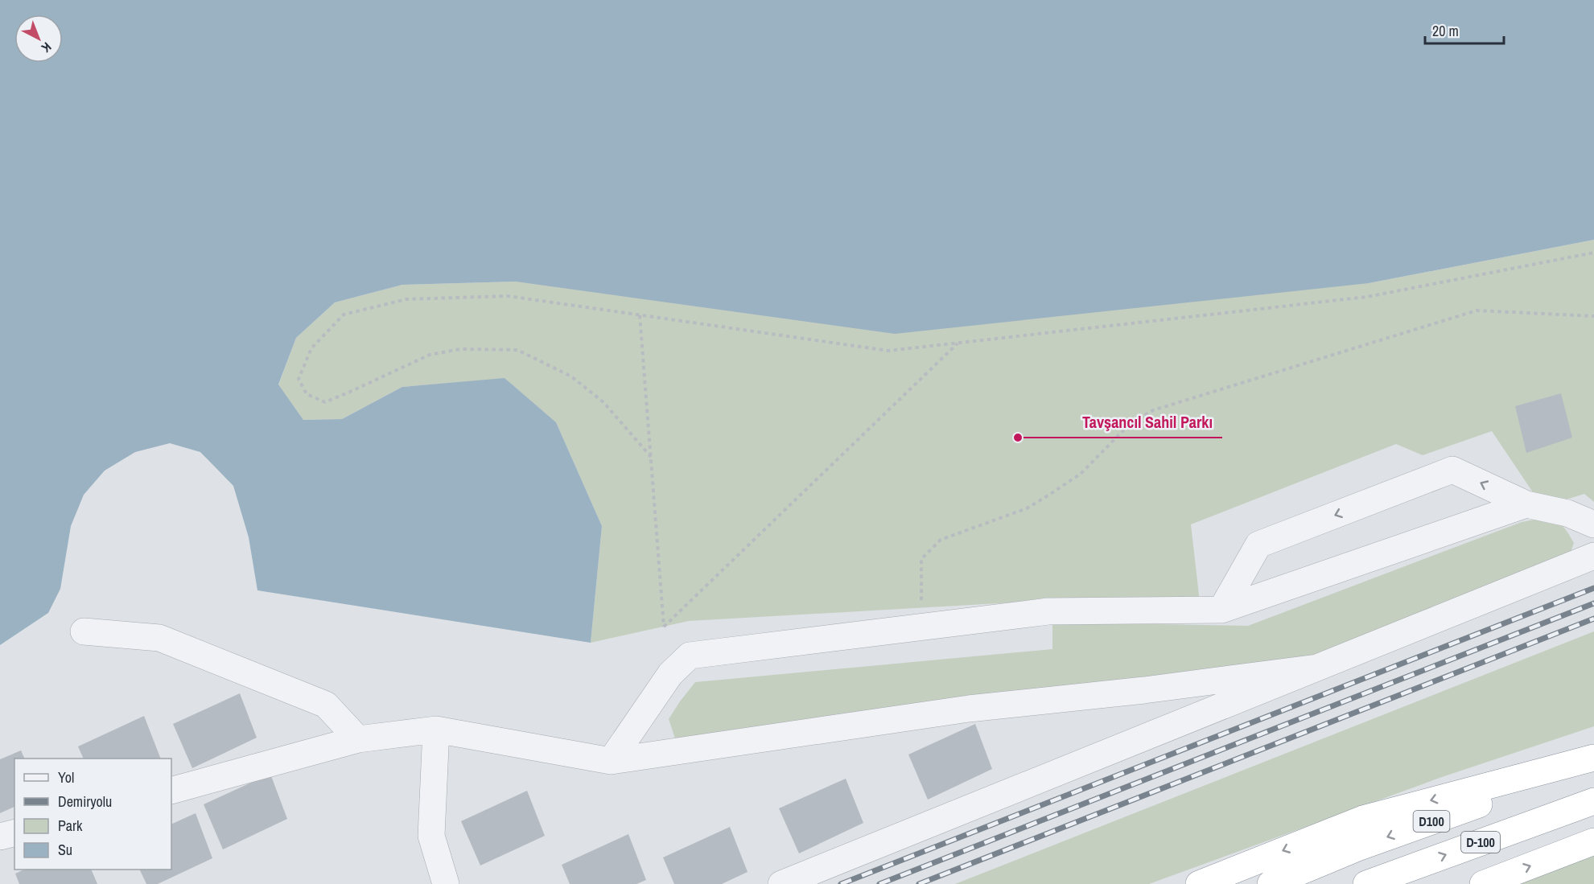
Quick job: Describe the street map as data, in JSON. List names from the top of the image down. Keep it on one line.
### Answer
{"streets":{"highway":["D100","D-100"]},"places":["Tavşancıl Sahil Parkı"],"legend":["Yol","Demiryolu","Park","Su"],"scale_bar":"20 m","north":"bottom right"}
